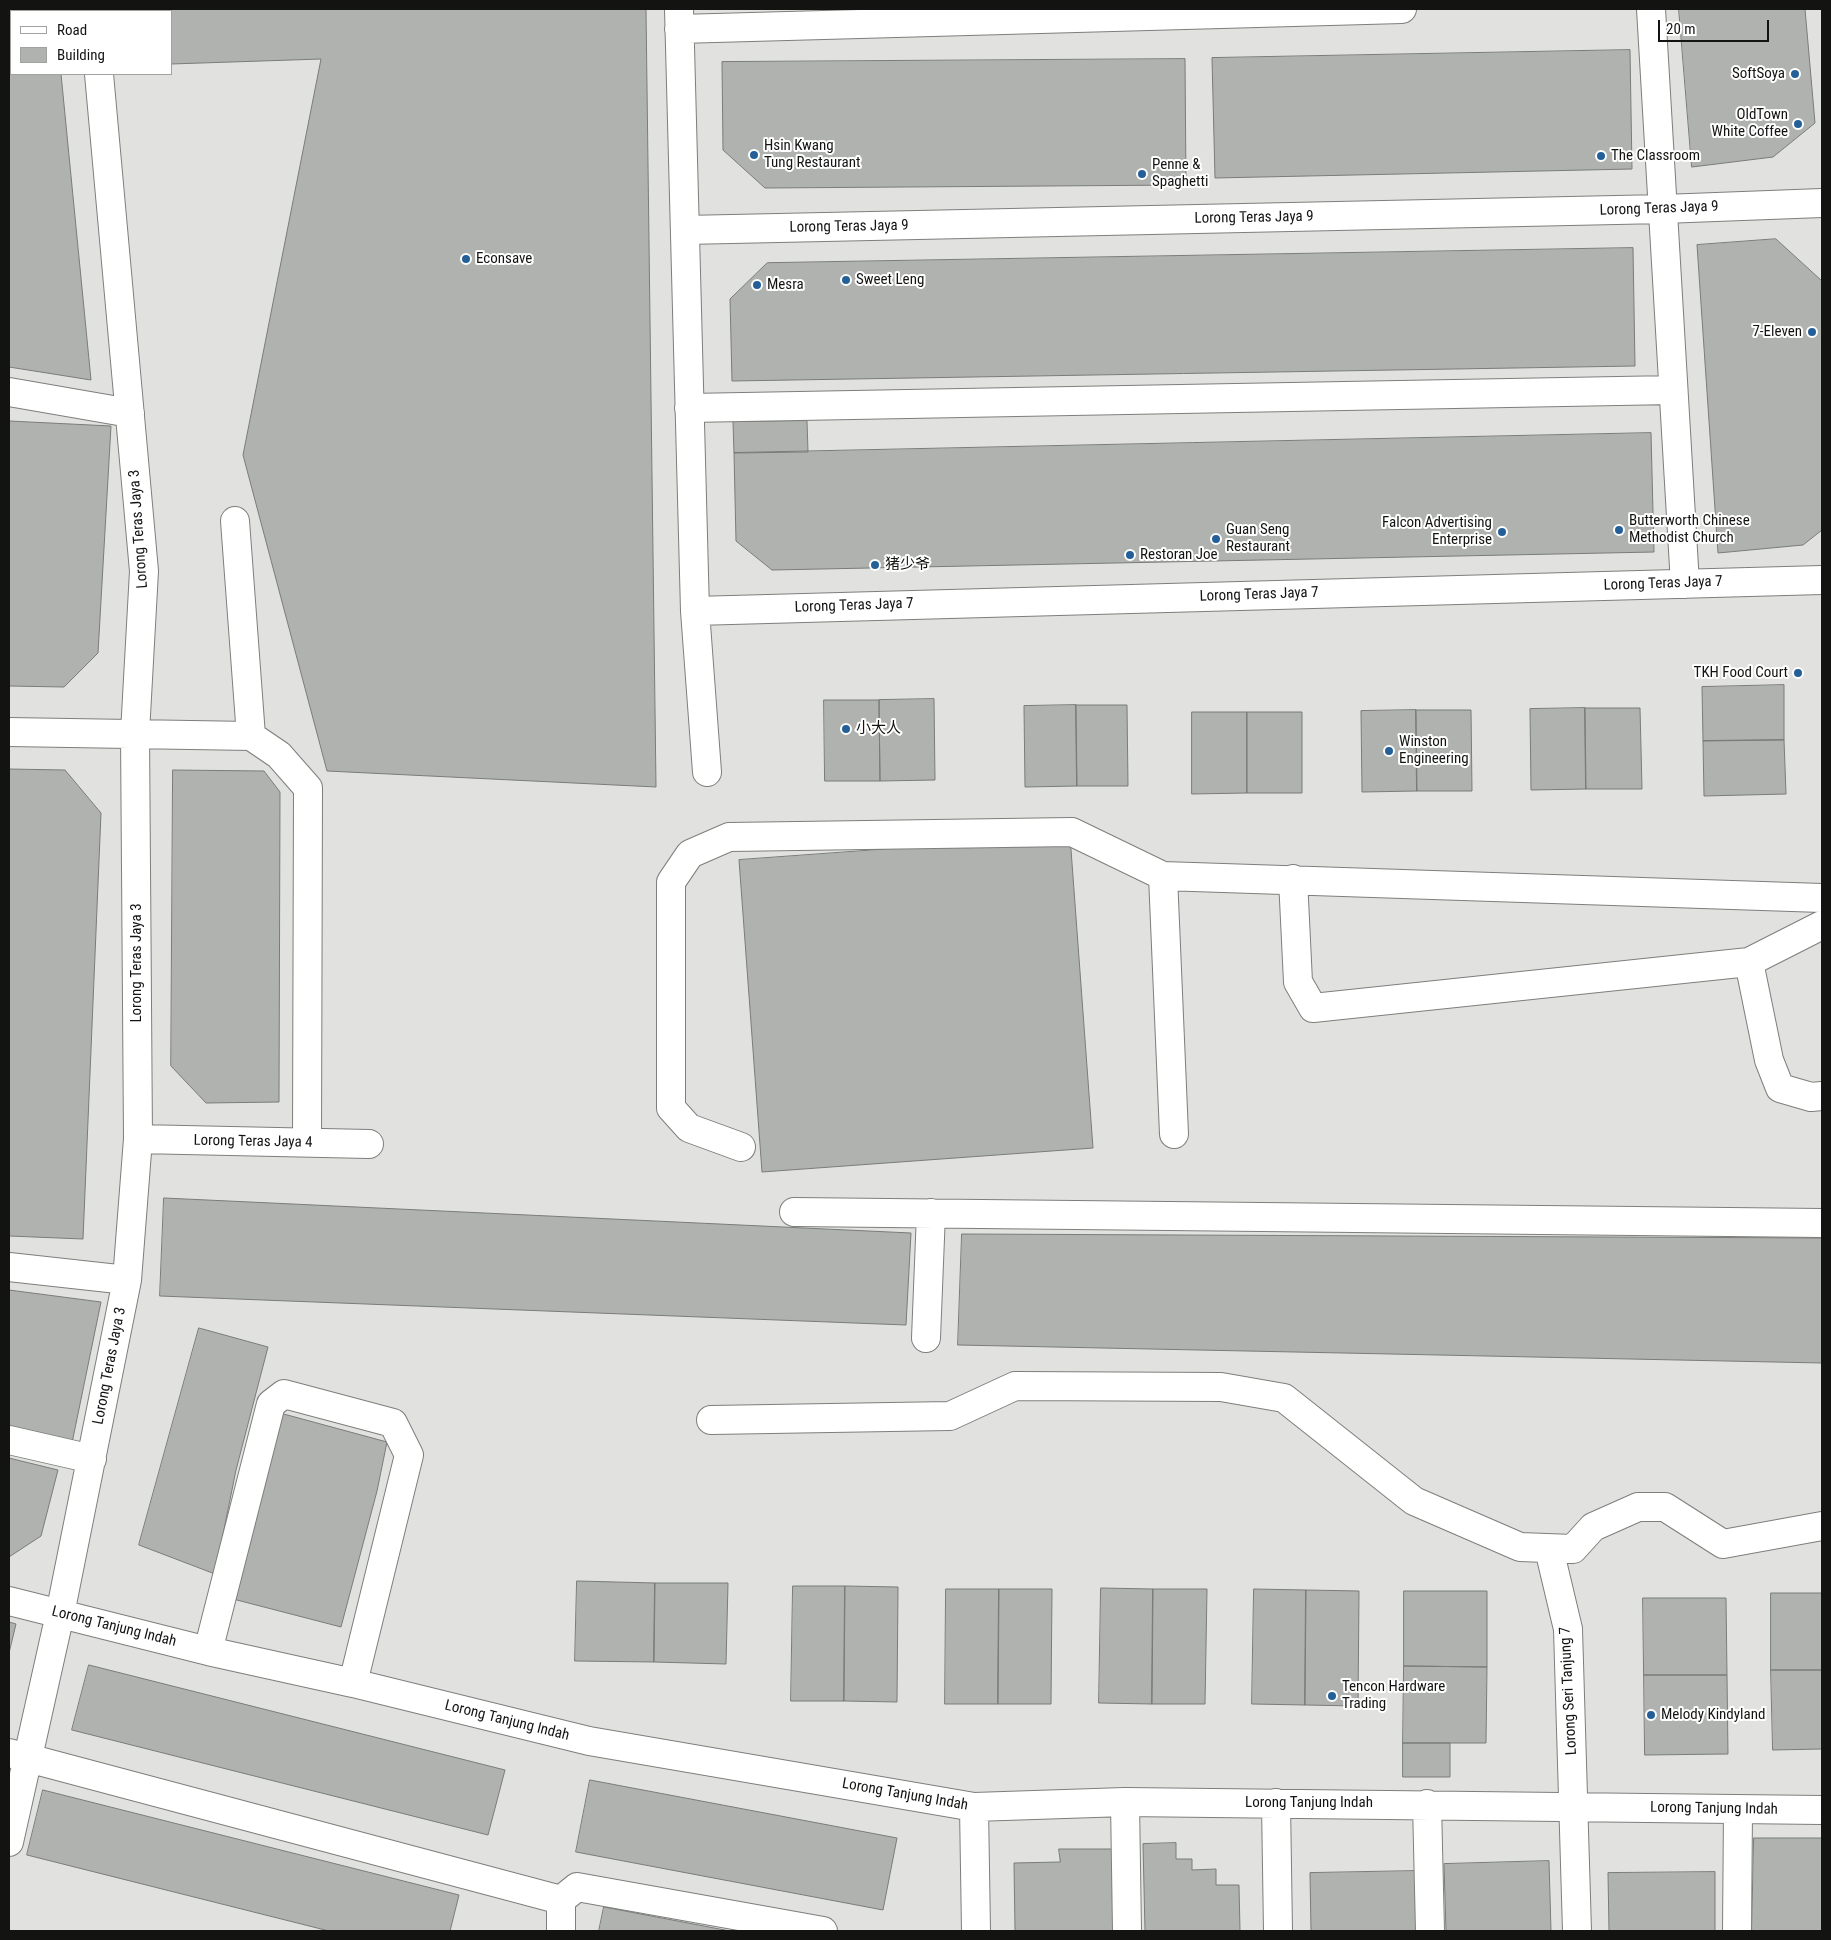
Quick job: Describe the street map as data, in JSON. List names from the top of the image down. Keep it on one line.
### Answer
{"streets":{"street":["Lorong Teras Jaya 9","Lorong Teras Jaya 3","Lorong Teras Jaya 7","Lorong Teras Jaya 4","Lorong Tanjung Indah","Lorong Seri Tanjung 7"]},"crossings":[["Lorong Teras Jaya 3","Lorong Teras Jaya 4"],["Lorong Teras Jaya 3","Lorong Tanjung Indah"],["Lorong Tanjung Indah","Lorong Seri Tanjung 7"]],"places":["SoftSoya","OldTown White Coffee","Hsin Kwang Tung Restaurant","The Classroom","Penne & Spaghetti","Econsave","Sweet Leng","Mesra","7-Eleven","Butterworth Chinese Methodist Church","Falcon Advertising Enterprise","Guan Seng Restaurant","Restoran Joe","猪少爷","TKH Food Court","小大人","Winston Engineering","Tencon Hardware Trading","Melody Kindyland"],"legend":["Road","Building"],"scale_bar":"20 m"}
